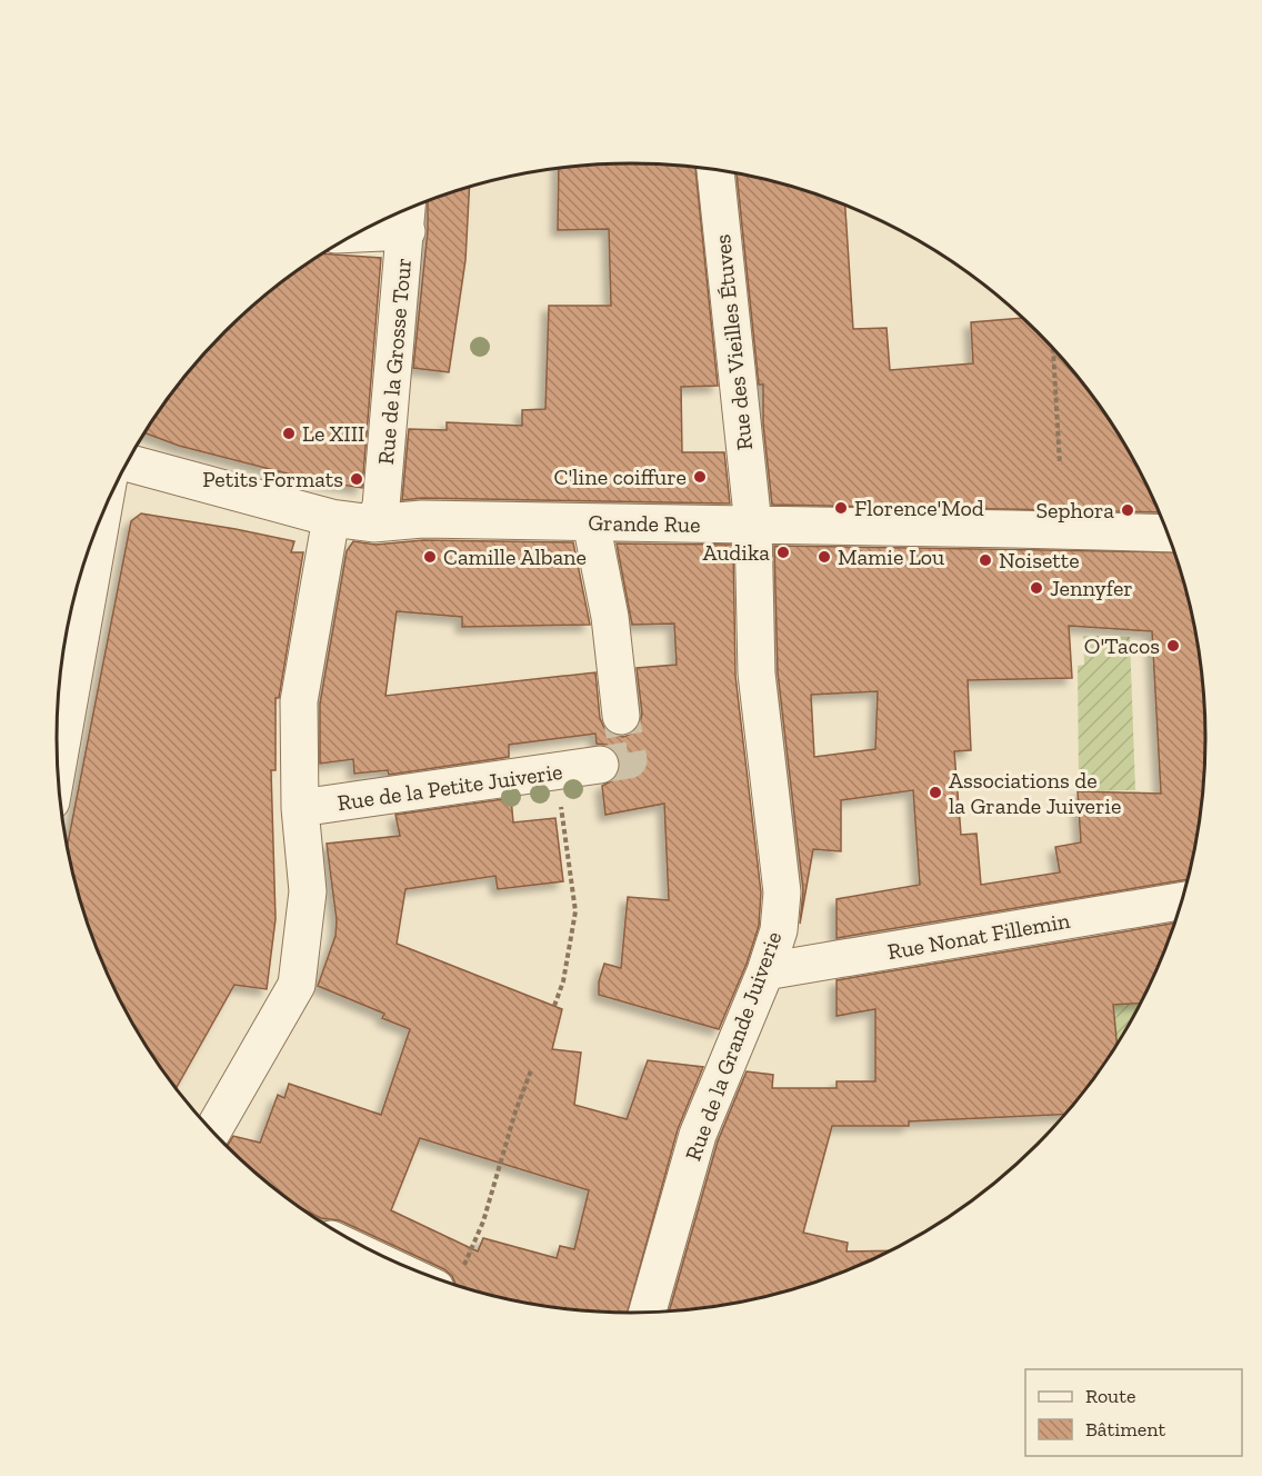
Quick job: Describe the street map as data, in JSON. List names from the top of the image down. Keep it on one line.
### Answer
{"streets":{"street":["Rue des Vieilles Étuves","Rue de la Grosse Tour","Grande Rue","Rue de la Petite Juiverie","Rue Nonat Fillemin","Rue de la Grande Juiverie"]},"crossings":[["Rue des Vieilles Étuves","Grande Rue"],["Rue des Vieilles Étuves","Rue de la Grande Juiverie"],["Rue de la Grosse Tour","Grande Rue"],["Grande Rue","Rue de la Grande Juiverie"],["Rue Nonat Fillemin","Rue de la Grande Juiverie"]],"places":["Le XIII","C'line coiffure","Petits Formats","Florence'Mod","Sephora","Audika","Camille Albane","Mamie Lou","Noisette","Jennyfer","O'Tacos","Associations de la Grande Juiverie"],"legend":["Route","Bâtiment"]}
